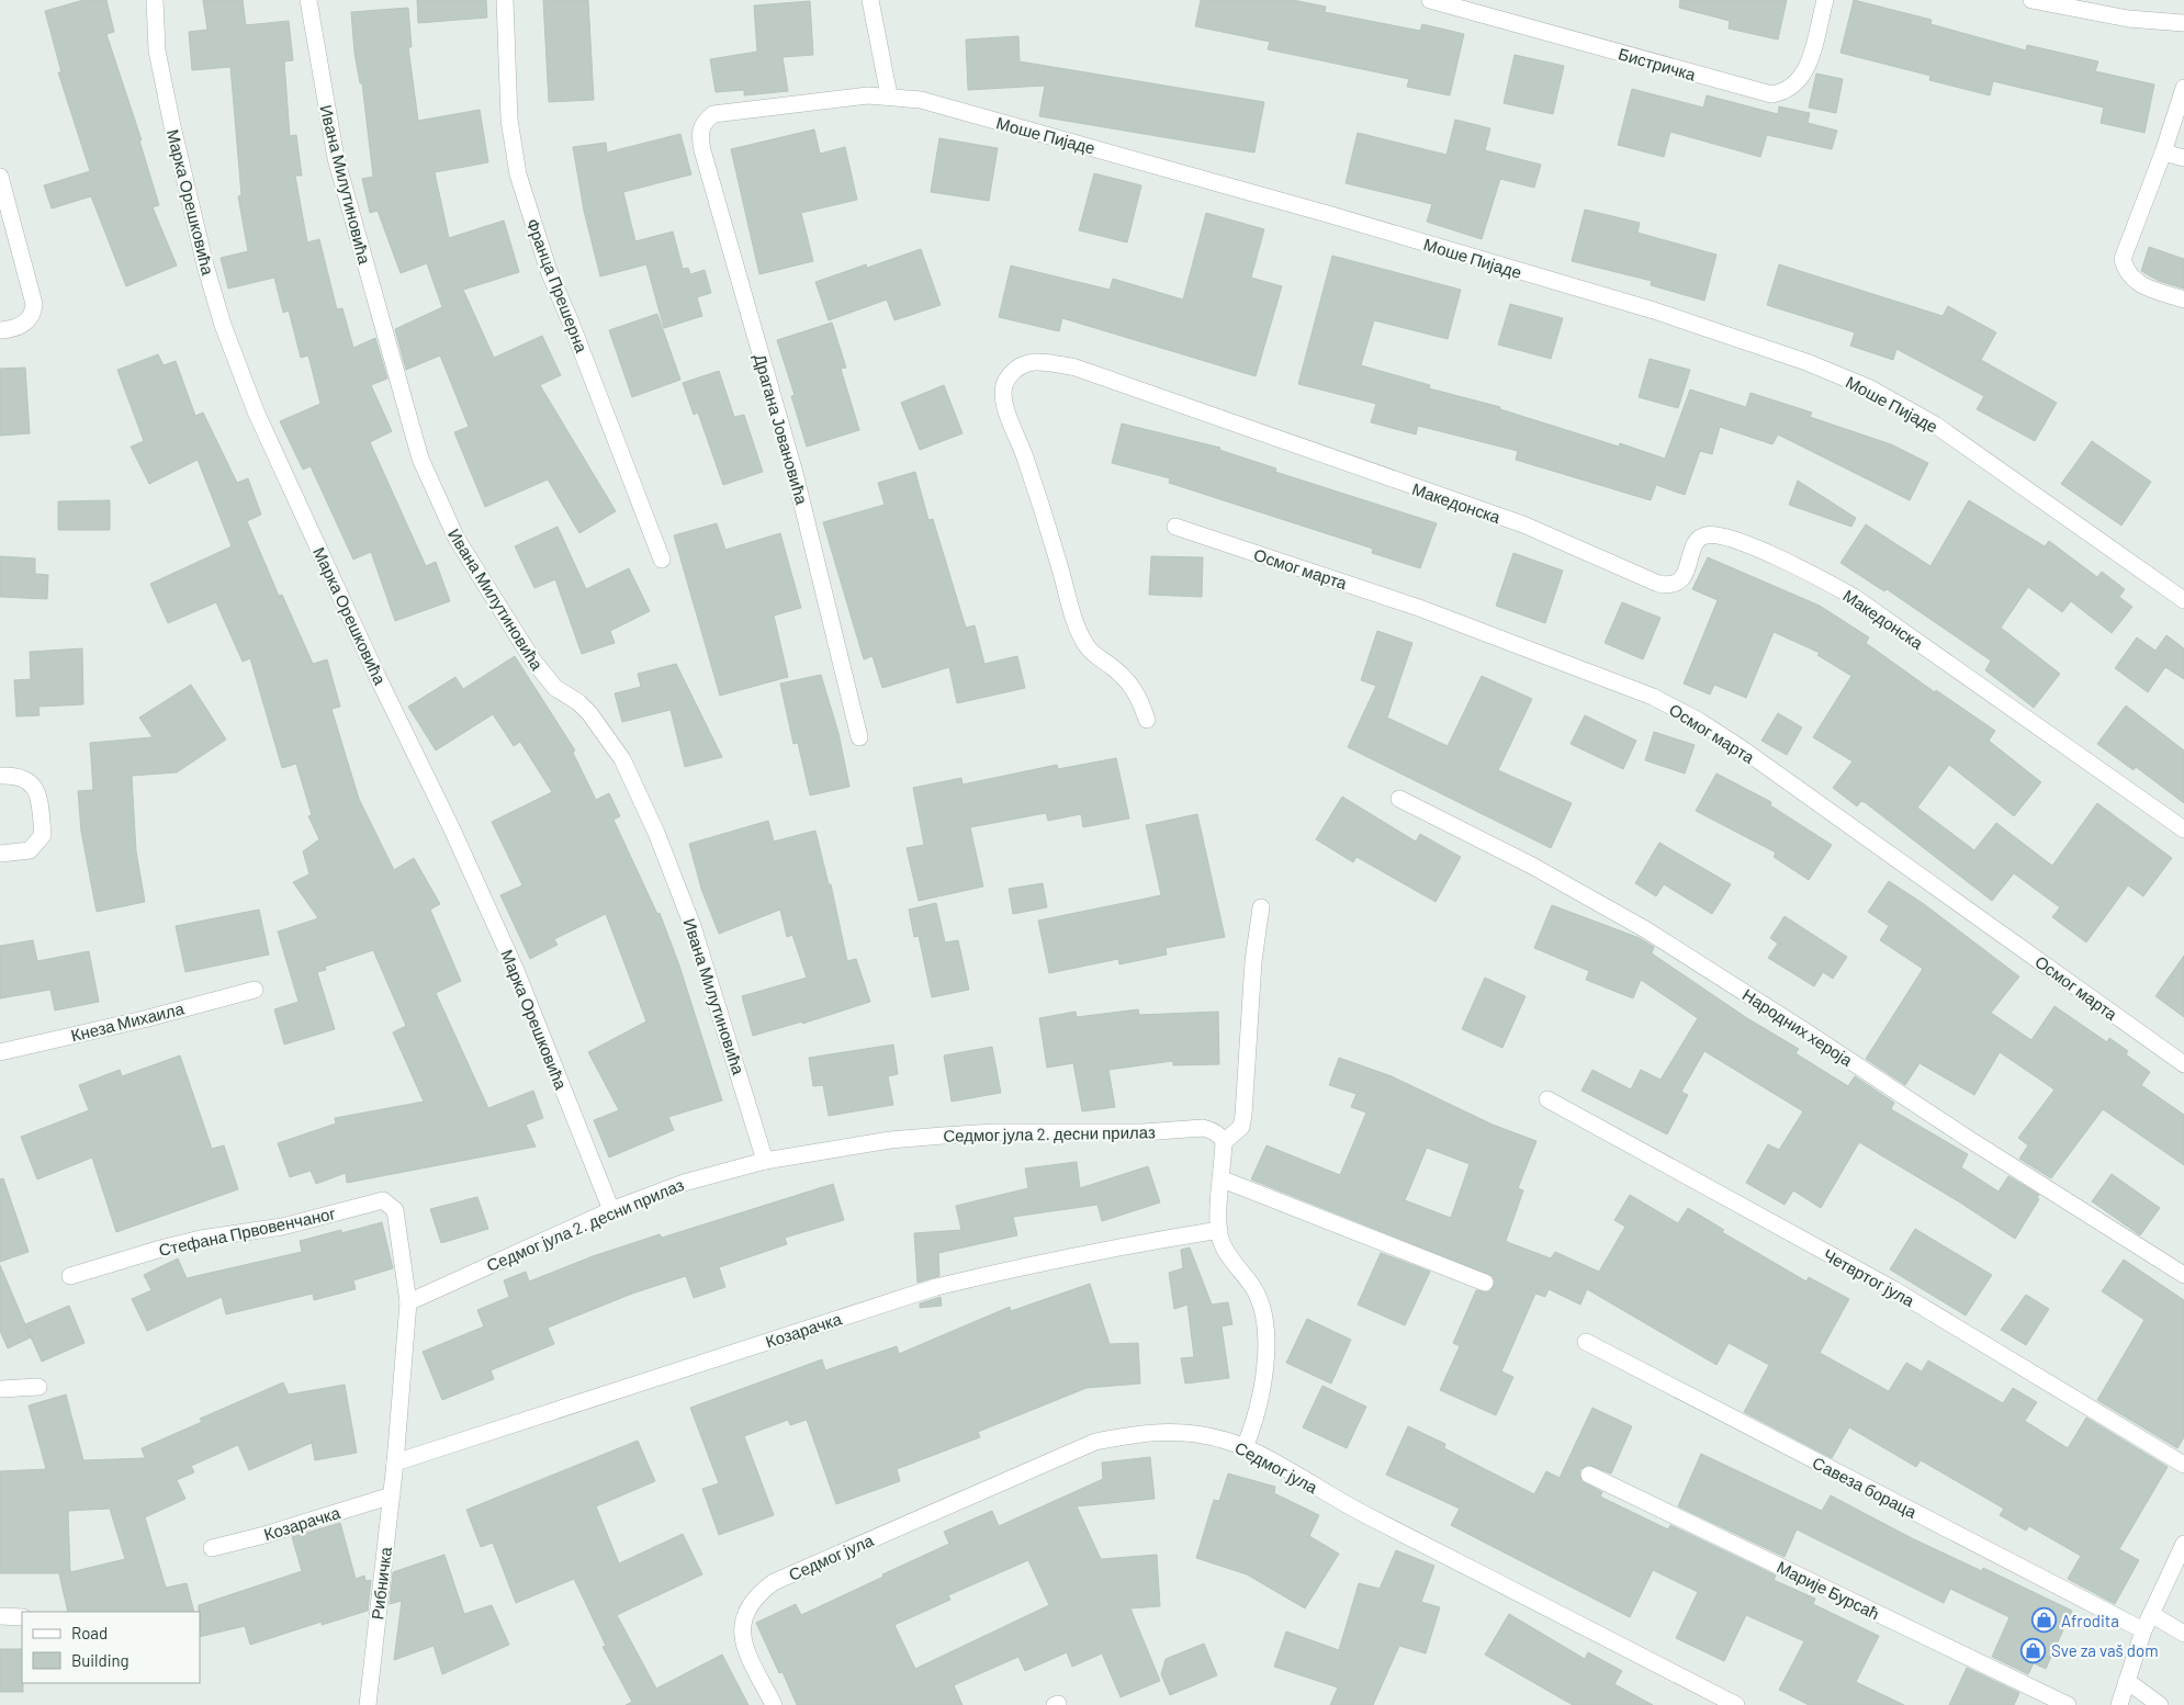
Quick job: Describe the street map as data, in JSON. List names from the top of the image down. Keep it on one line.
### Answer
{"streets":{"street":["Бистричка","Моше Пијаде","Ивана Милутиновића","Марка Орешковића","Франца Прешерна","Драгана Јовановића","Македонска","Осмог марта","Кнеза Михаила","Народних хероја","Седмог јула 2. десни прилаз","Стефана Првовенчаног","Четвртог јула","Козарачка","Седмог јула","Савеза бораца","Рибничка","Марије Бурсаћ"]},"crossings":[["Моше Пијаде","Драгана Јовановића"],["Ивана Милутиновића","Седмог јула 2. десни прилаз"],["Марка Орешковића","Седмог јула 2. десни прилаз"],["Седмог јула 2. десни прилаз","Стефана Првовенчаног"],["Козарачка","Рибничка"]],"places":{"shop":["Afrodita","Sve za vaš dom"]},"legend":["Road","Building"]}
